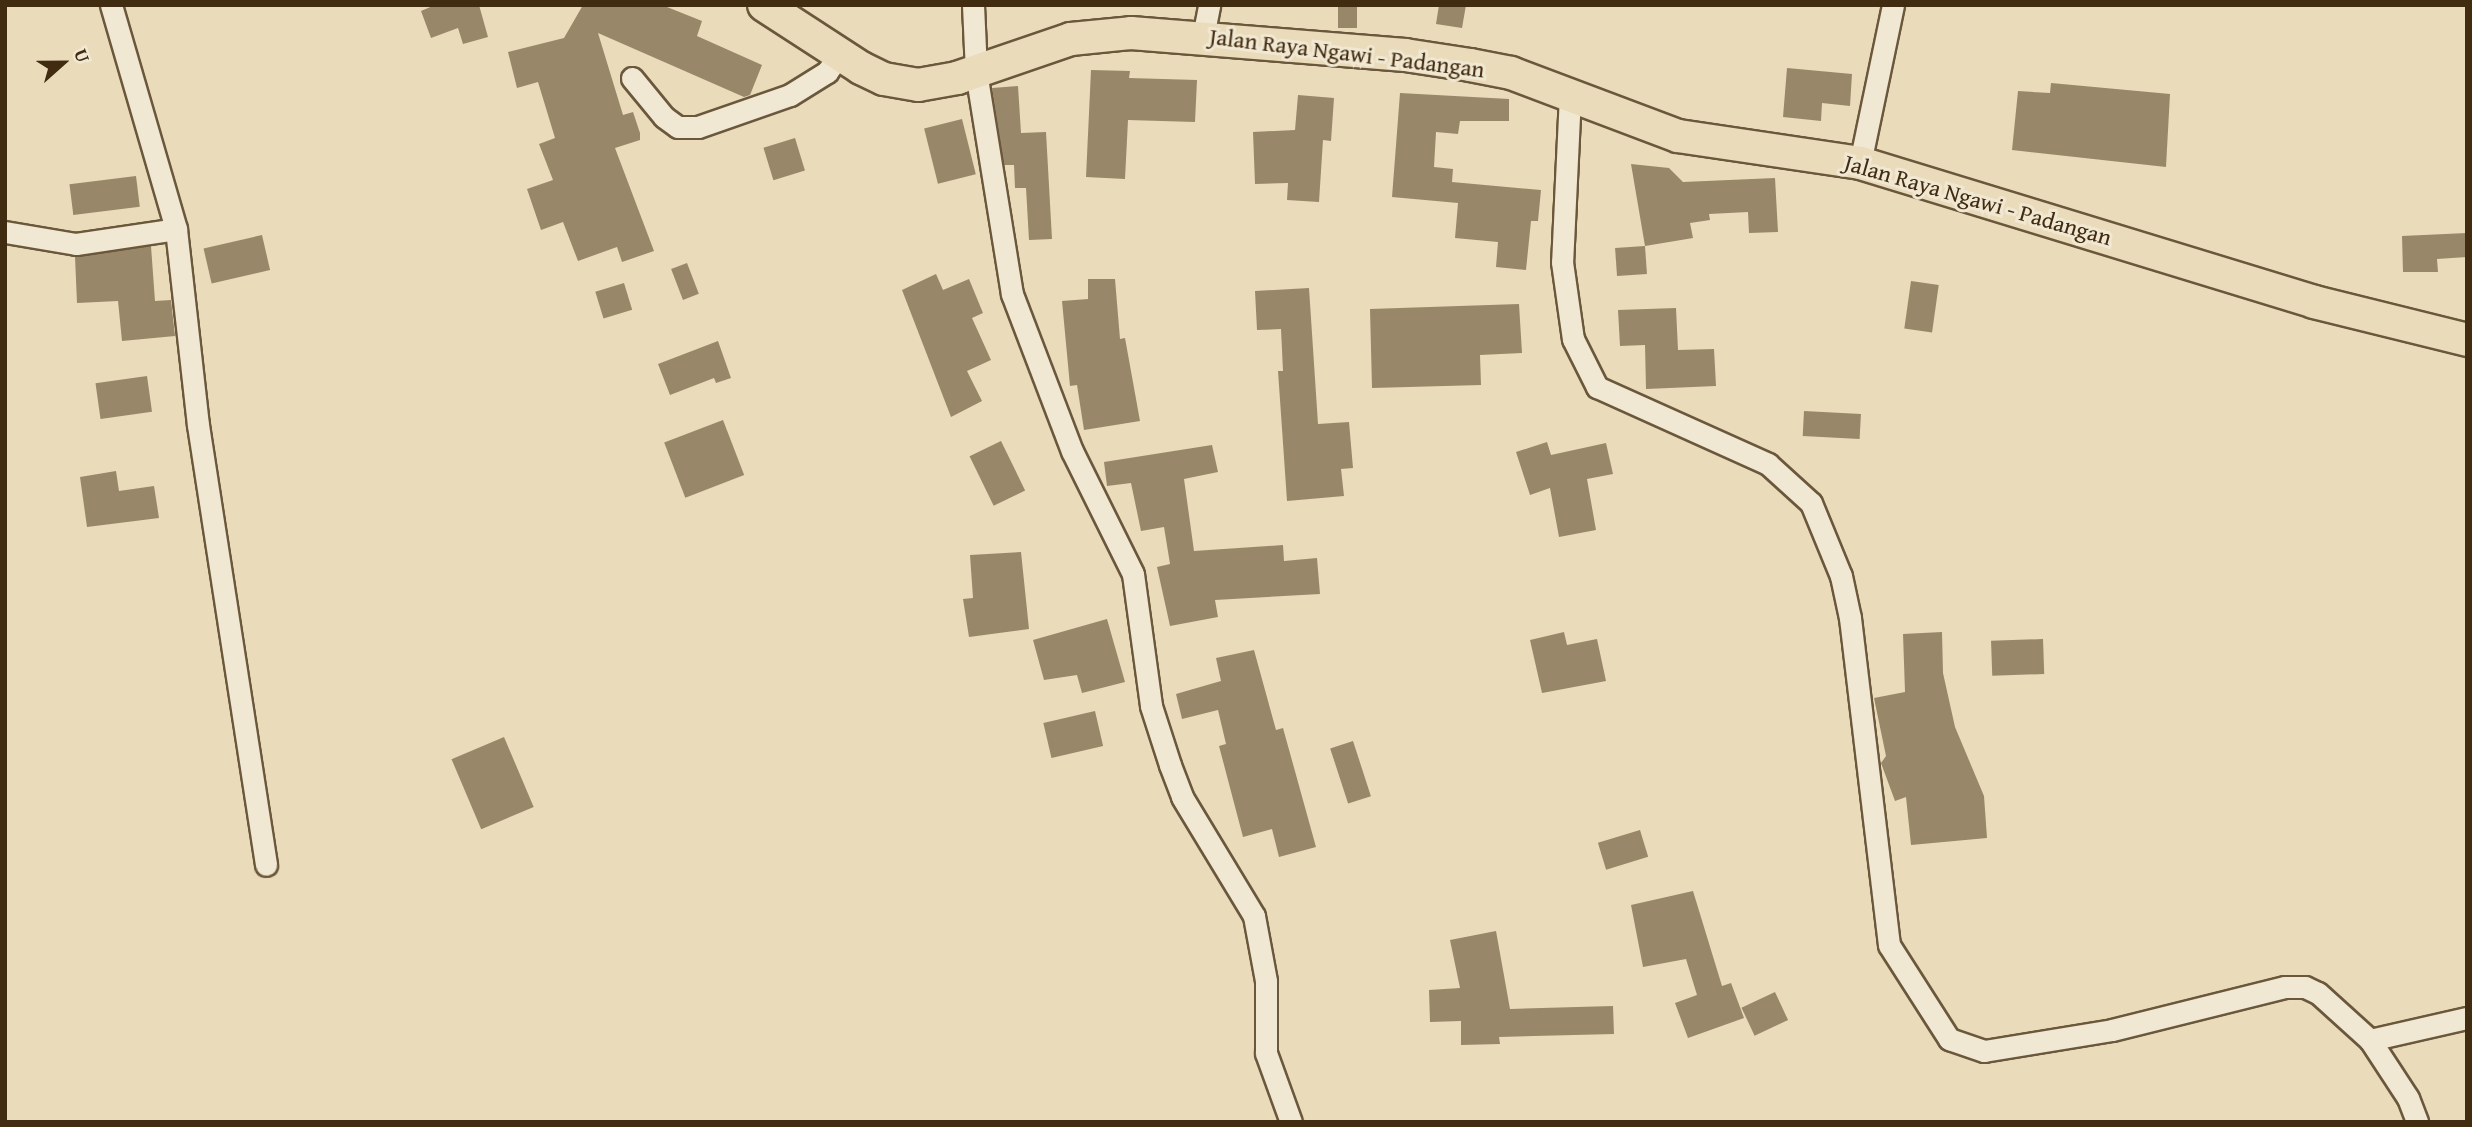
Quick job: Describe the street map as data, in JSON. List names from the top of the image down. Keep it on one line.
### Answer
{"streets":{"highway":["Jalan Raya Ngawi - Padangan"]},"north":"right"}
